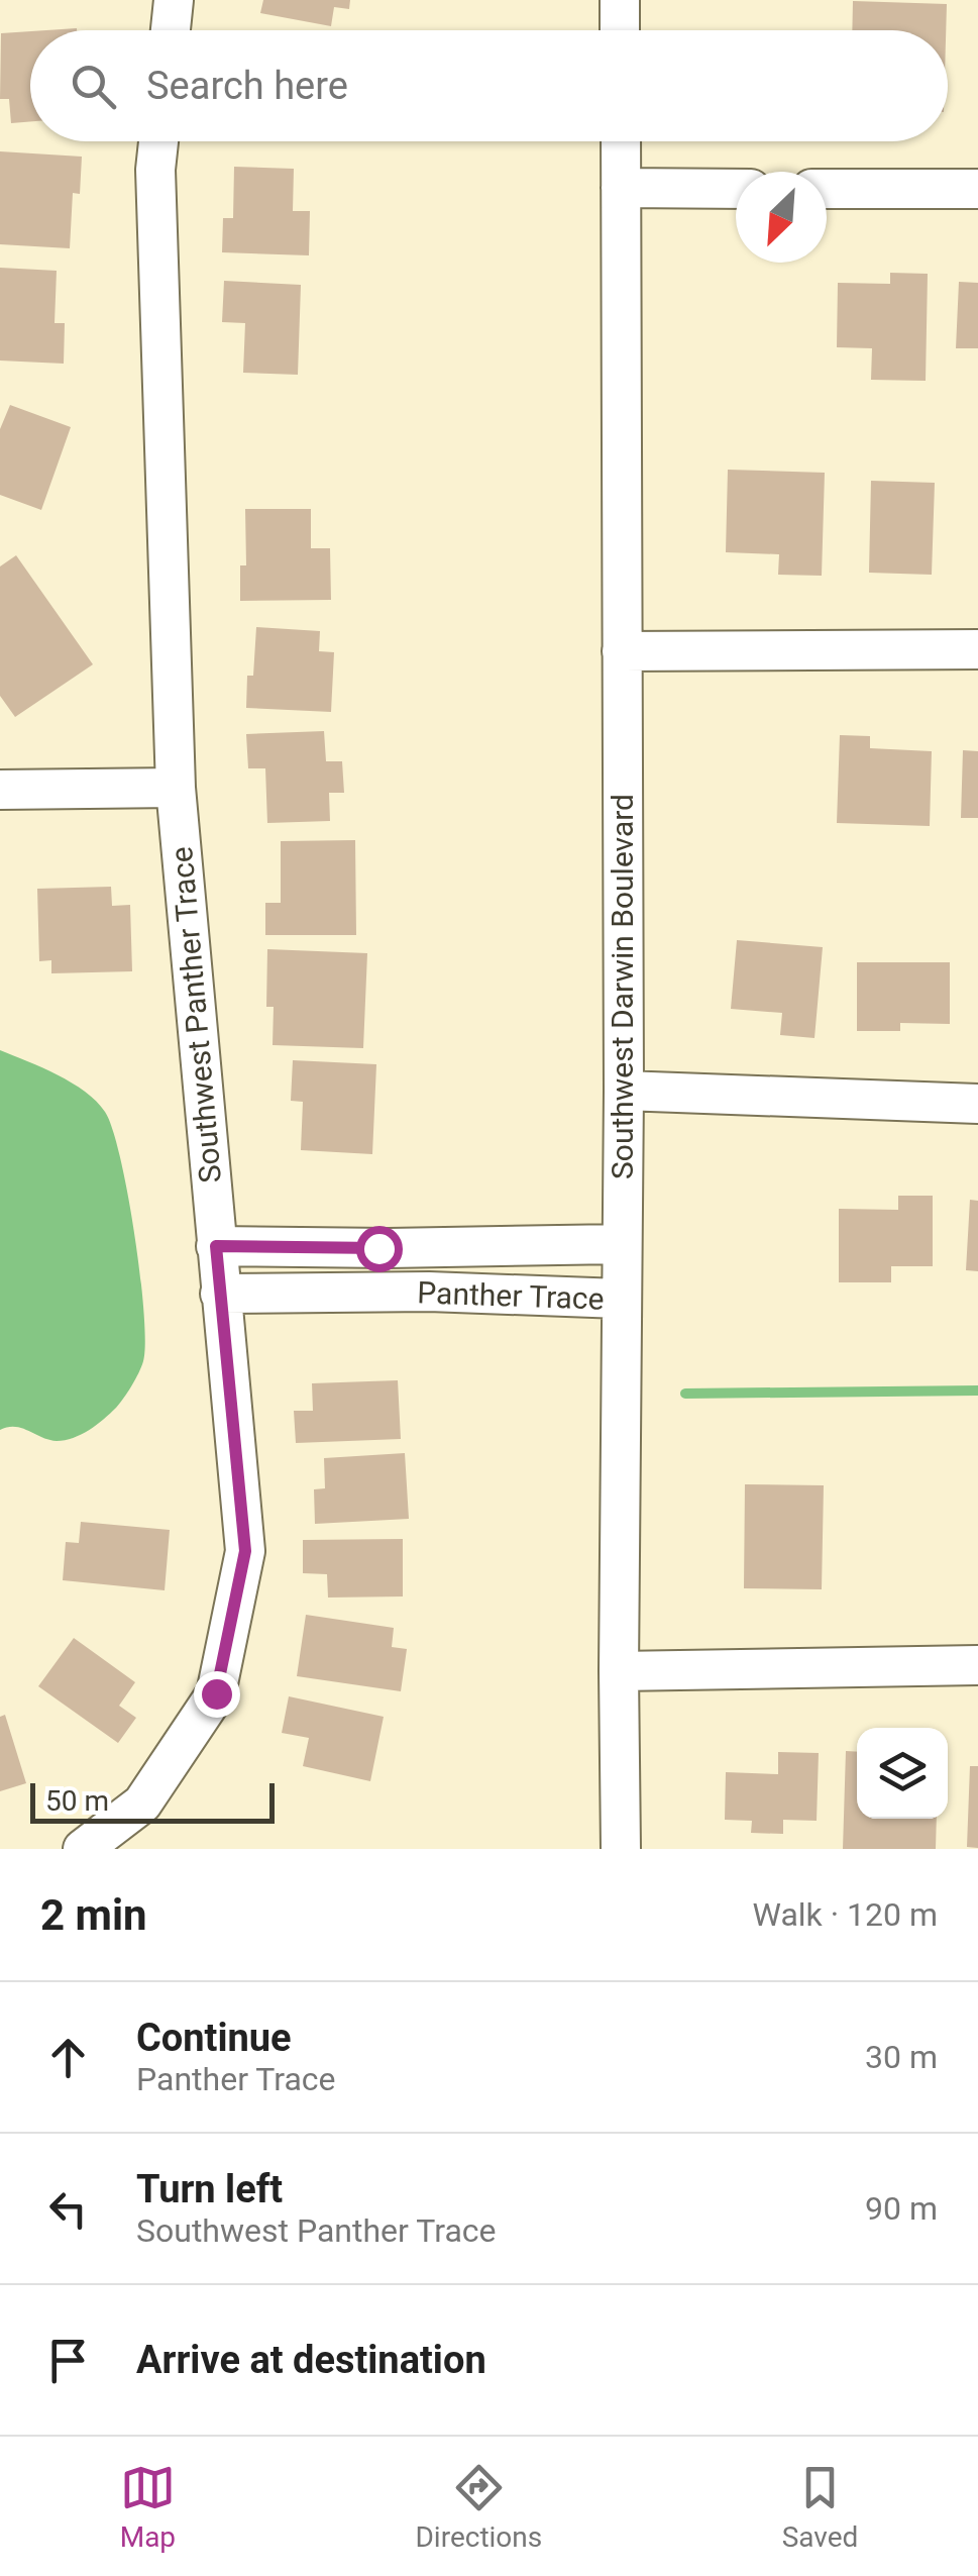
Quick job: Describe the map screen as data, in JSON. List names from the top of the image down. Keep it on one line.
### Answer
{"streets":{"street":["Southwest Darwin Boulevard","Southwest Panther Trace","Panther Trace"]},"crossings":[["Southwest Darwin Boulevard","Panther Trace"],["Southwest Panther Trace","Panther Trace"]],"scale_bar":"50 m","north":"bottom left","page":{"search":"Search here","scale":"50 m","heading":["2 min","Walk · 120 m"],"list":[["Continue","Panther Trace","30 m"],["Turn left","Southwest Panther Trace","90 m"],"Arrive at destination"],"nav":["Map","Directions","Saved"]}}
